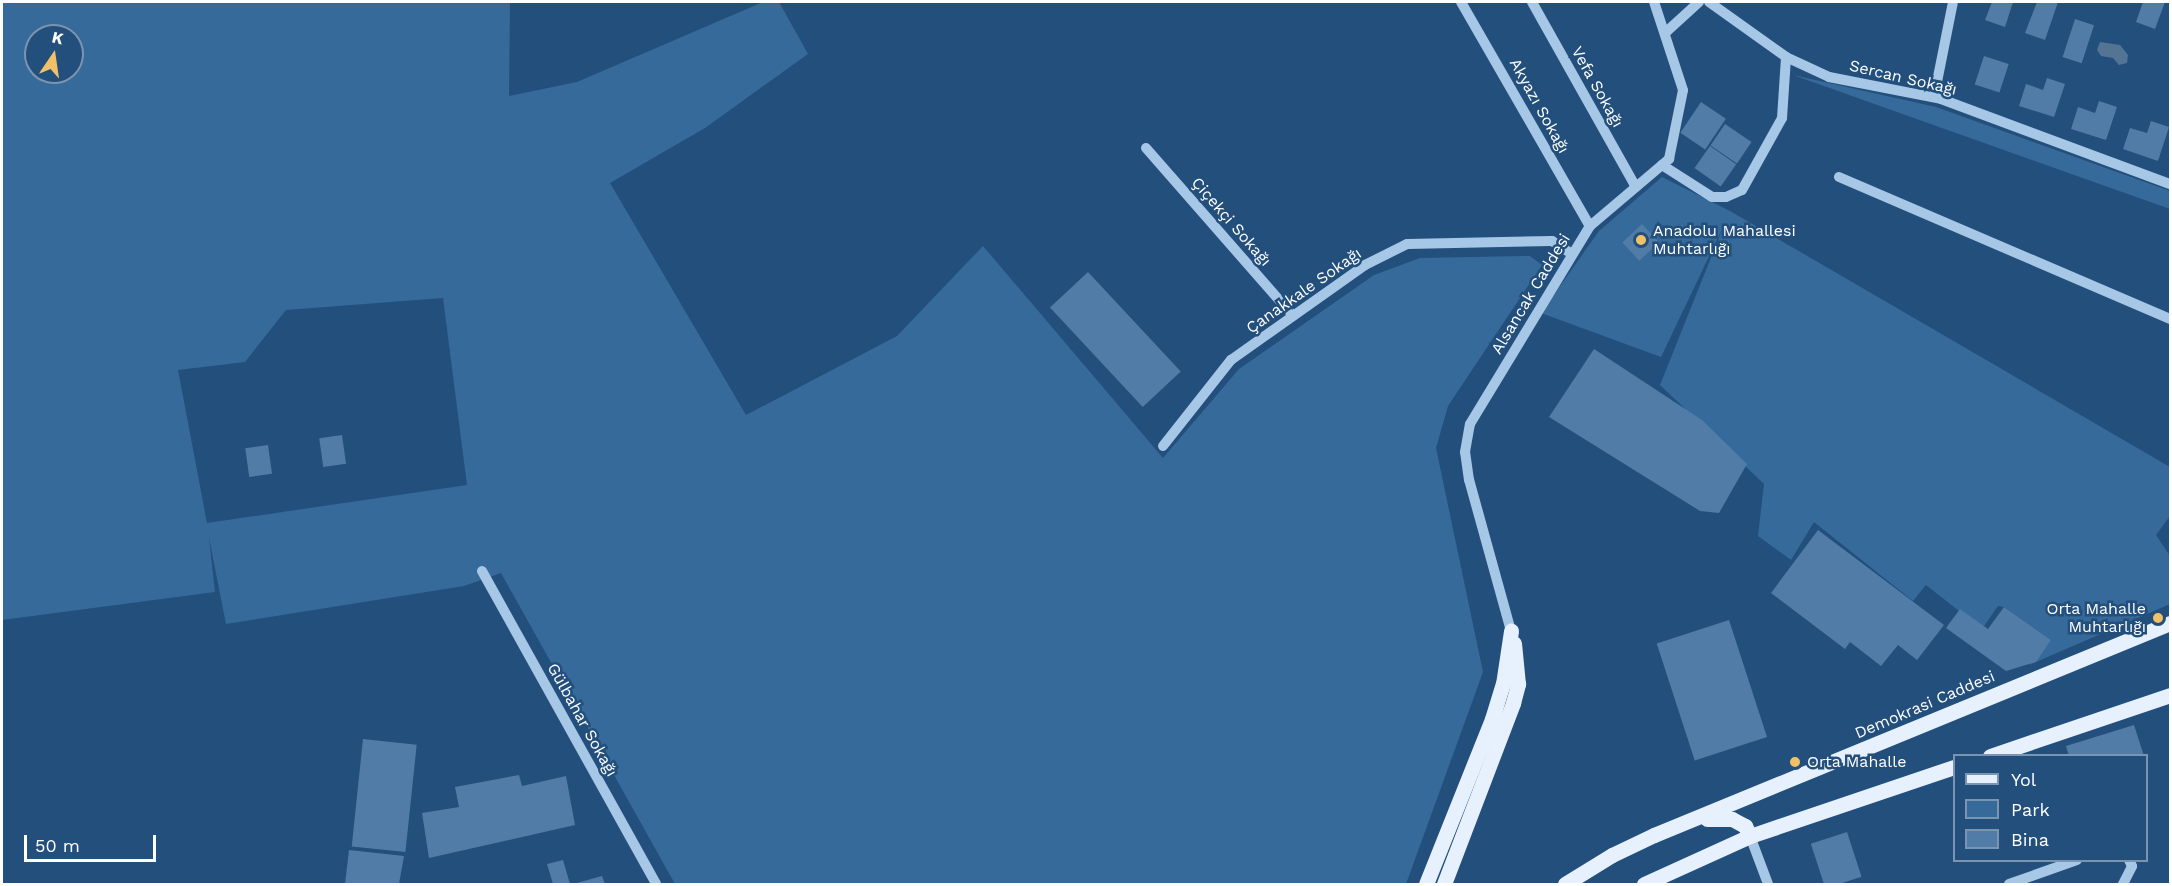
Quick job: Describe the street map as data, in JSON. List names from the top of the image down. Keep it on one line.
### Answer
{"streets":{"main road":["Demokrasi Caddesi"],"street":["Sercan Sokağı","Vefa Sokağı","Akyazı Sokağı","Çiçekçi Sokağı","Çanakkale Sokağı","Alsancak Caddesi","Gülbahar Sokağı"]},"crossings":[["Vefa Sokağı","Alsancak Caddesi"],["Akyazı Sokağı","Alsancak Caddesi"],["Çiçekçi Sokağı","Çanakkale Sokağı"],["Çanakkale Sokağı","Alsancak Caddesi"]],"places":["Anadolu Mahallesi Muhtarlığı","Orta Mahalle Muhtarlığı","Orta Mahalle"],"legend":["Yol","Park","Bina"],"scale_bar":"50 m","north":"top"}
